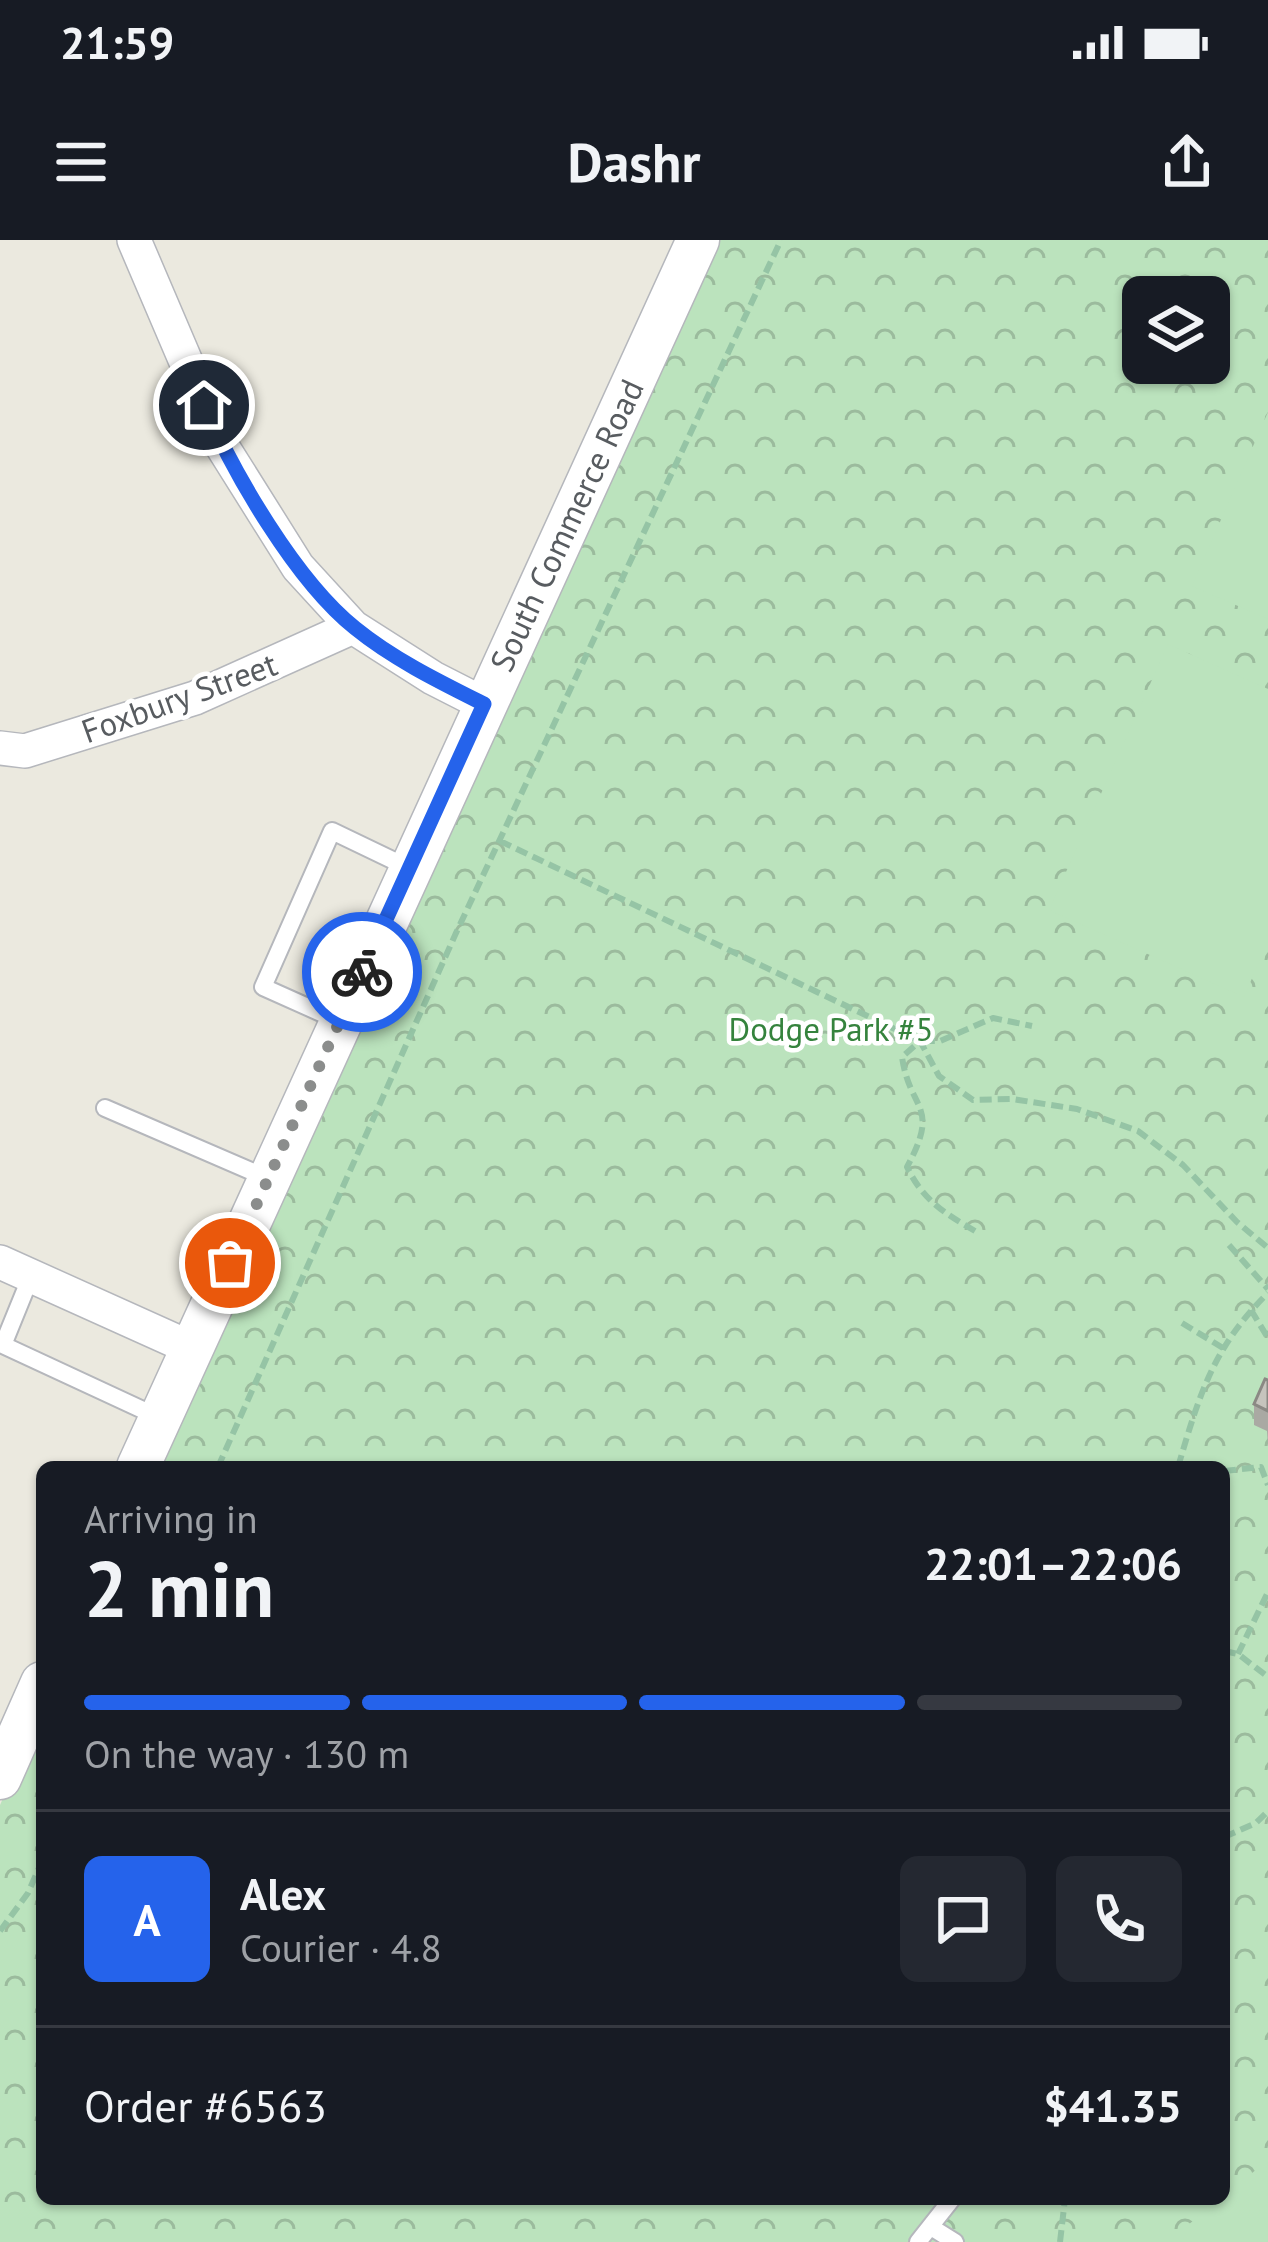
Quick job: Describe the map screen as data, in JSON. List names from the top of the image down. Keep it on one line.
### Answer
{"streets":{"street":["South Commerce Road","Foxbury Street"]},"parks":["Dodge Park #5"],"page":{"status":"21:59","header":"Dashr","heading":["2 min","Arriving in","22:01–22:06"],"panel":["Alex","Courier · 4.8","Order #6563","$41.35"],"bar":"On the way · 130 m","round":"A"}}
